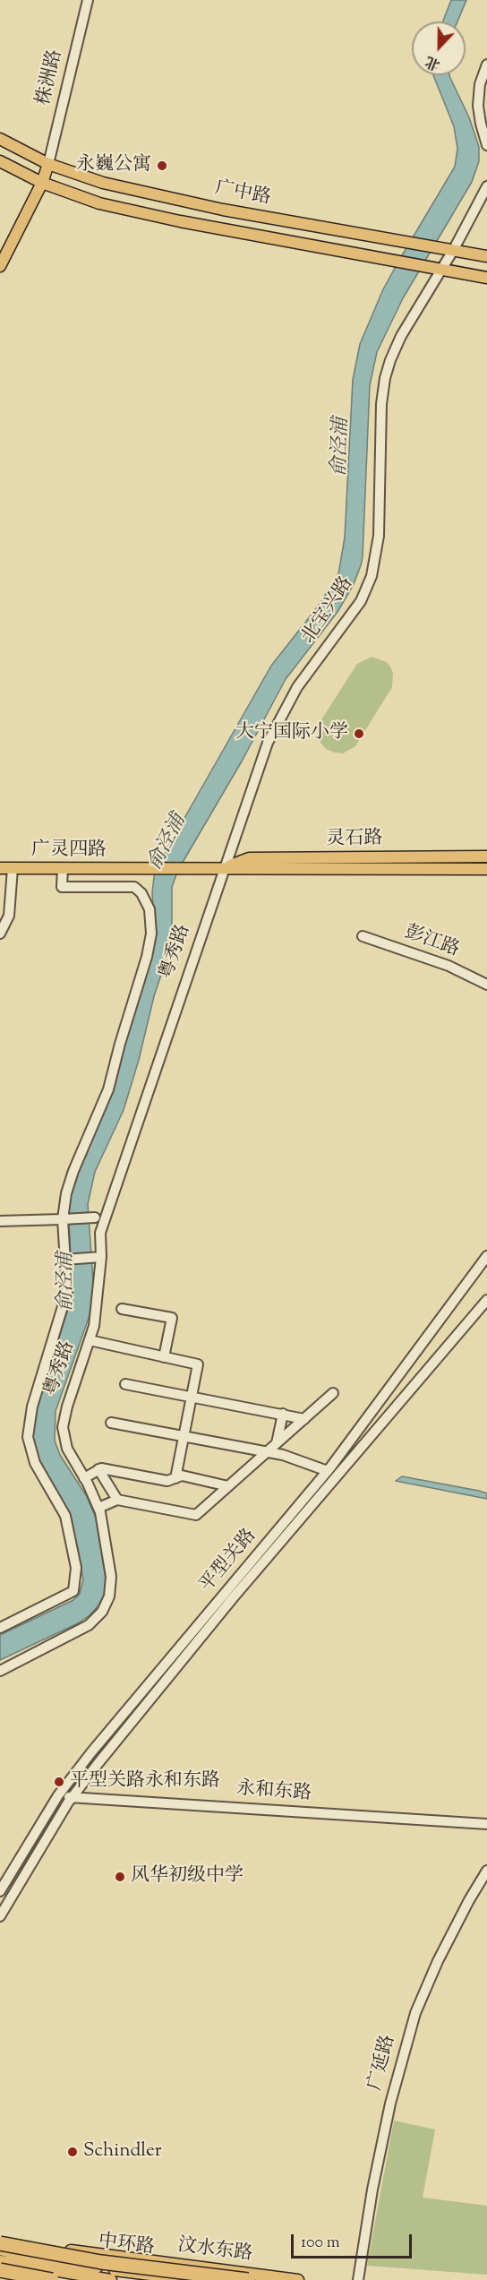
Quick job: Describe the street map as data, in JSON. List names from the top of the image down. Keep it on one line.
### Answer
{"streets":{"highway":["中环路"],"main road":["广中路","灵石路","广灵四路","汶水东路"],"street":["株洲路","北宝兴路","彭江路","粤秀路","平型关路","永和东路","广延路"]},"crossings":[["株洲路","广中路"],["广中路","北宝兴路"],["北宝兴路","灵石路"],["北宝兴路","粤秀路"],["灵石路","广灵四路"],["灵石路","粤秀路"],["平型关路","永和东路"]],"water":["俞泾浦"],"places":["永巍公寓","大宁国际小学","平型关路永和东路","风华初级中学","Schindler"],"scale_bar":"100 m","north":"bottom"}
